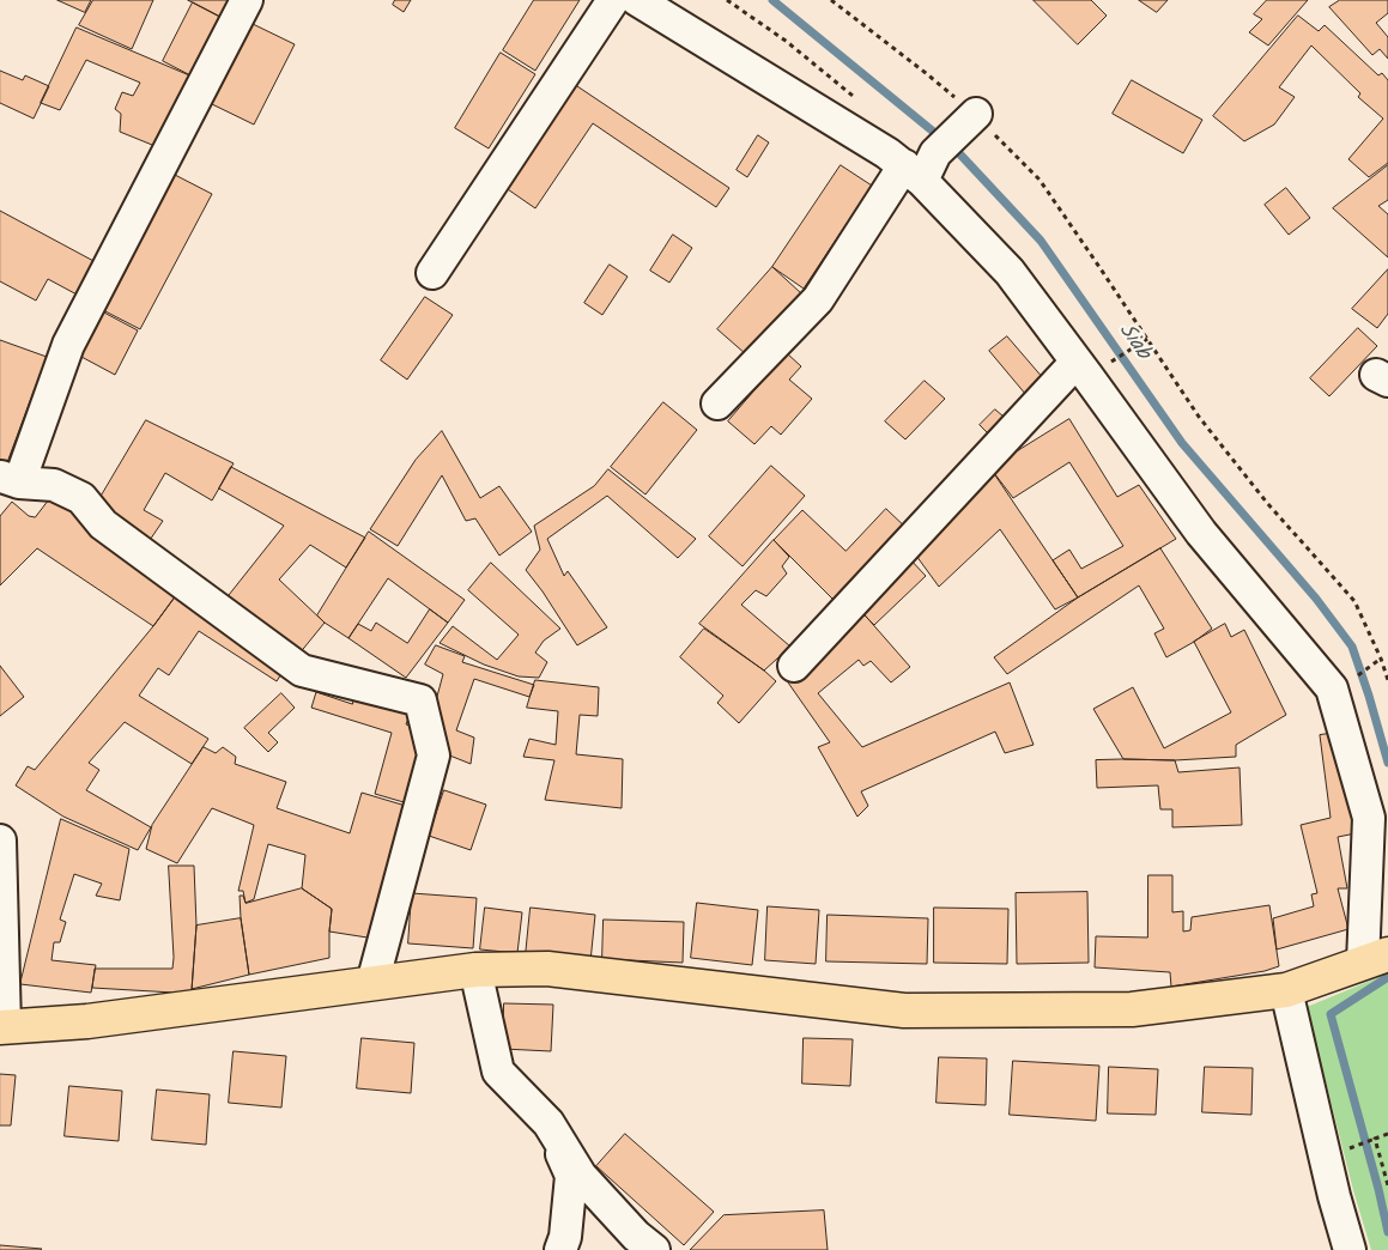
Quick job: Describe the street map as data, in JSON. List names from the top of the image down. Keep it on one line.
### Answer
{"water":["Siab"]}
